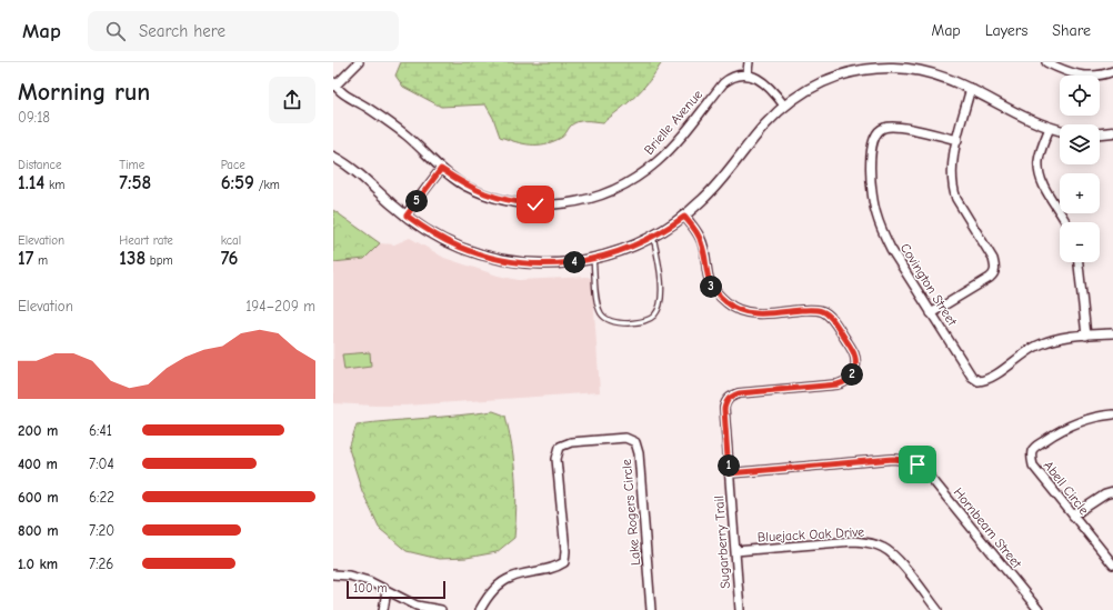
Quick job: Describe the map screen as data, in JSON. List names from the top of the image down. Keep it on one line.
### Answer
{"streets":{"street":["Brielle Avenue","Covington Street","Abell Circle","Lake Rogers Circle","Hornbeam Street","Bluejack Oak Drive","Sugarberry Trail"]},"crossings":[["Hornbeam Street","Sugarberry Trail"],["Bluejack Oak Drive","Sugarberry Trail"]],"scale_bar":"100 m","page":{"header":"Map","search":"Search here","nav":["Map","Layers","Share"],"heading":["Morning run","09:18"],"map_buttons":["+","−"],"stats":[["Distance","1.14 km"],["Time","7:58"],["Pace","6:59 /km"],["Elevation","17 m"],["Heart rate","138 bpm"],["kcal","76"]],"pins":["5","4","3","2","1"],"chart":["Elevation","194–209 m"],"list":[{"name":"200 m","note":"6:41"},{"name":"400 m","note":"7:04"},{"name":"600 m","note":"6:22"},{"name":"800 m","note":"7:20"},{"name":"1.0 km","note":"7:26"}],"scale":"100 m"}}
